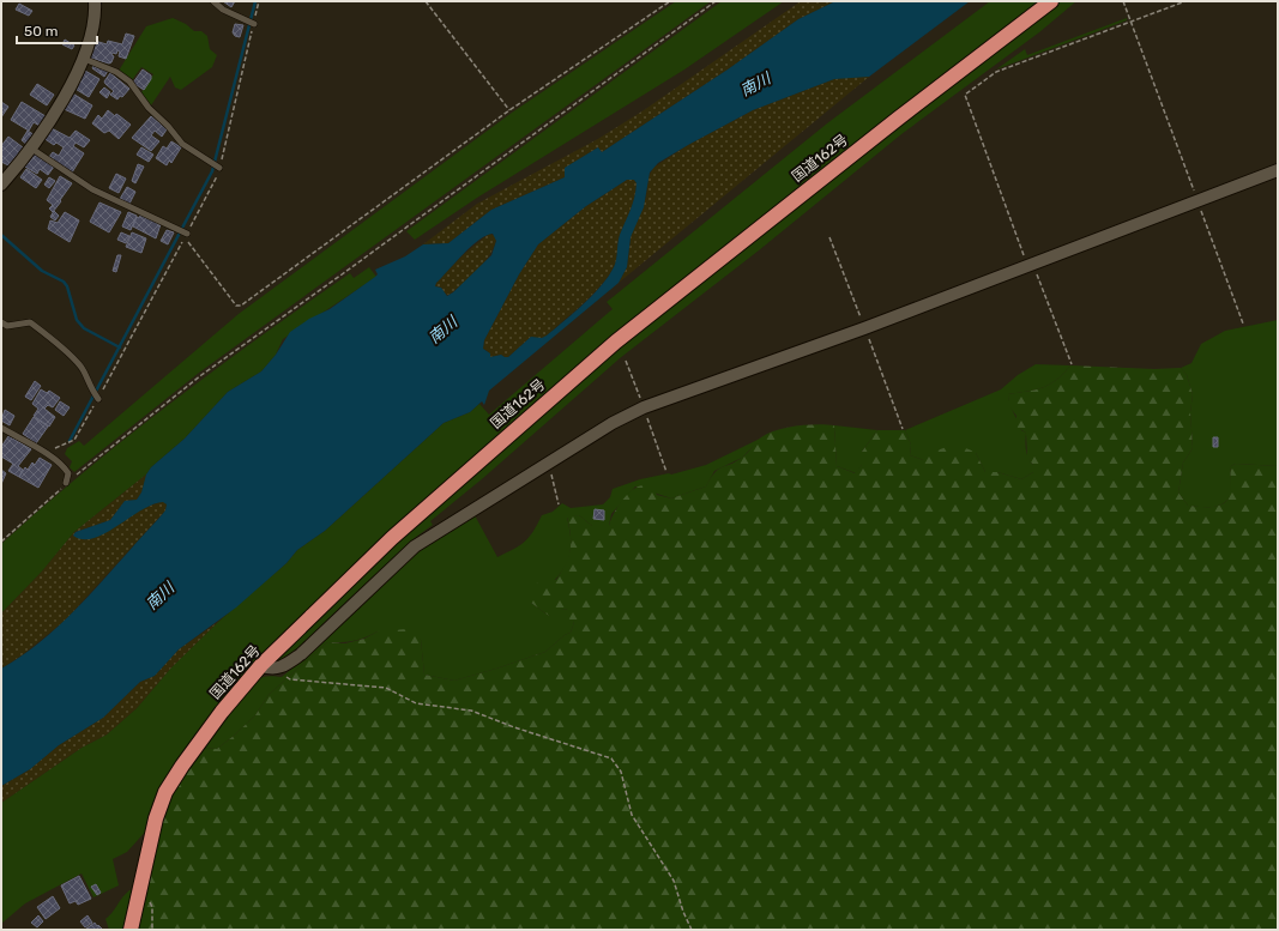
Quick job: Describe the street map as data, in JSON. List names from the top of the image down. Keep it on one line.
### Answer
{"streets":{"highway":["国道162号"]},"water":["南川"],"scale_bar":"50 m"}
